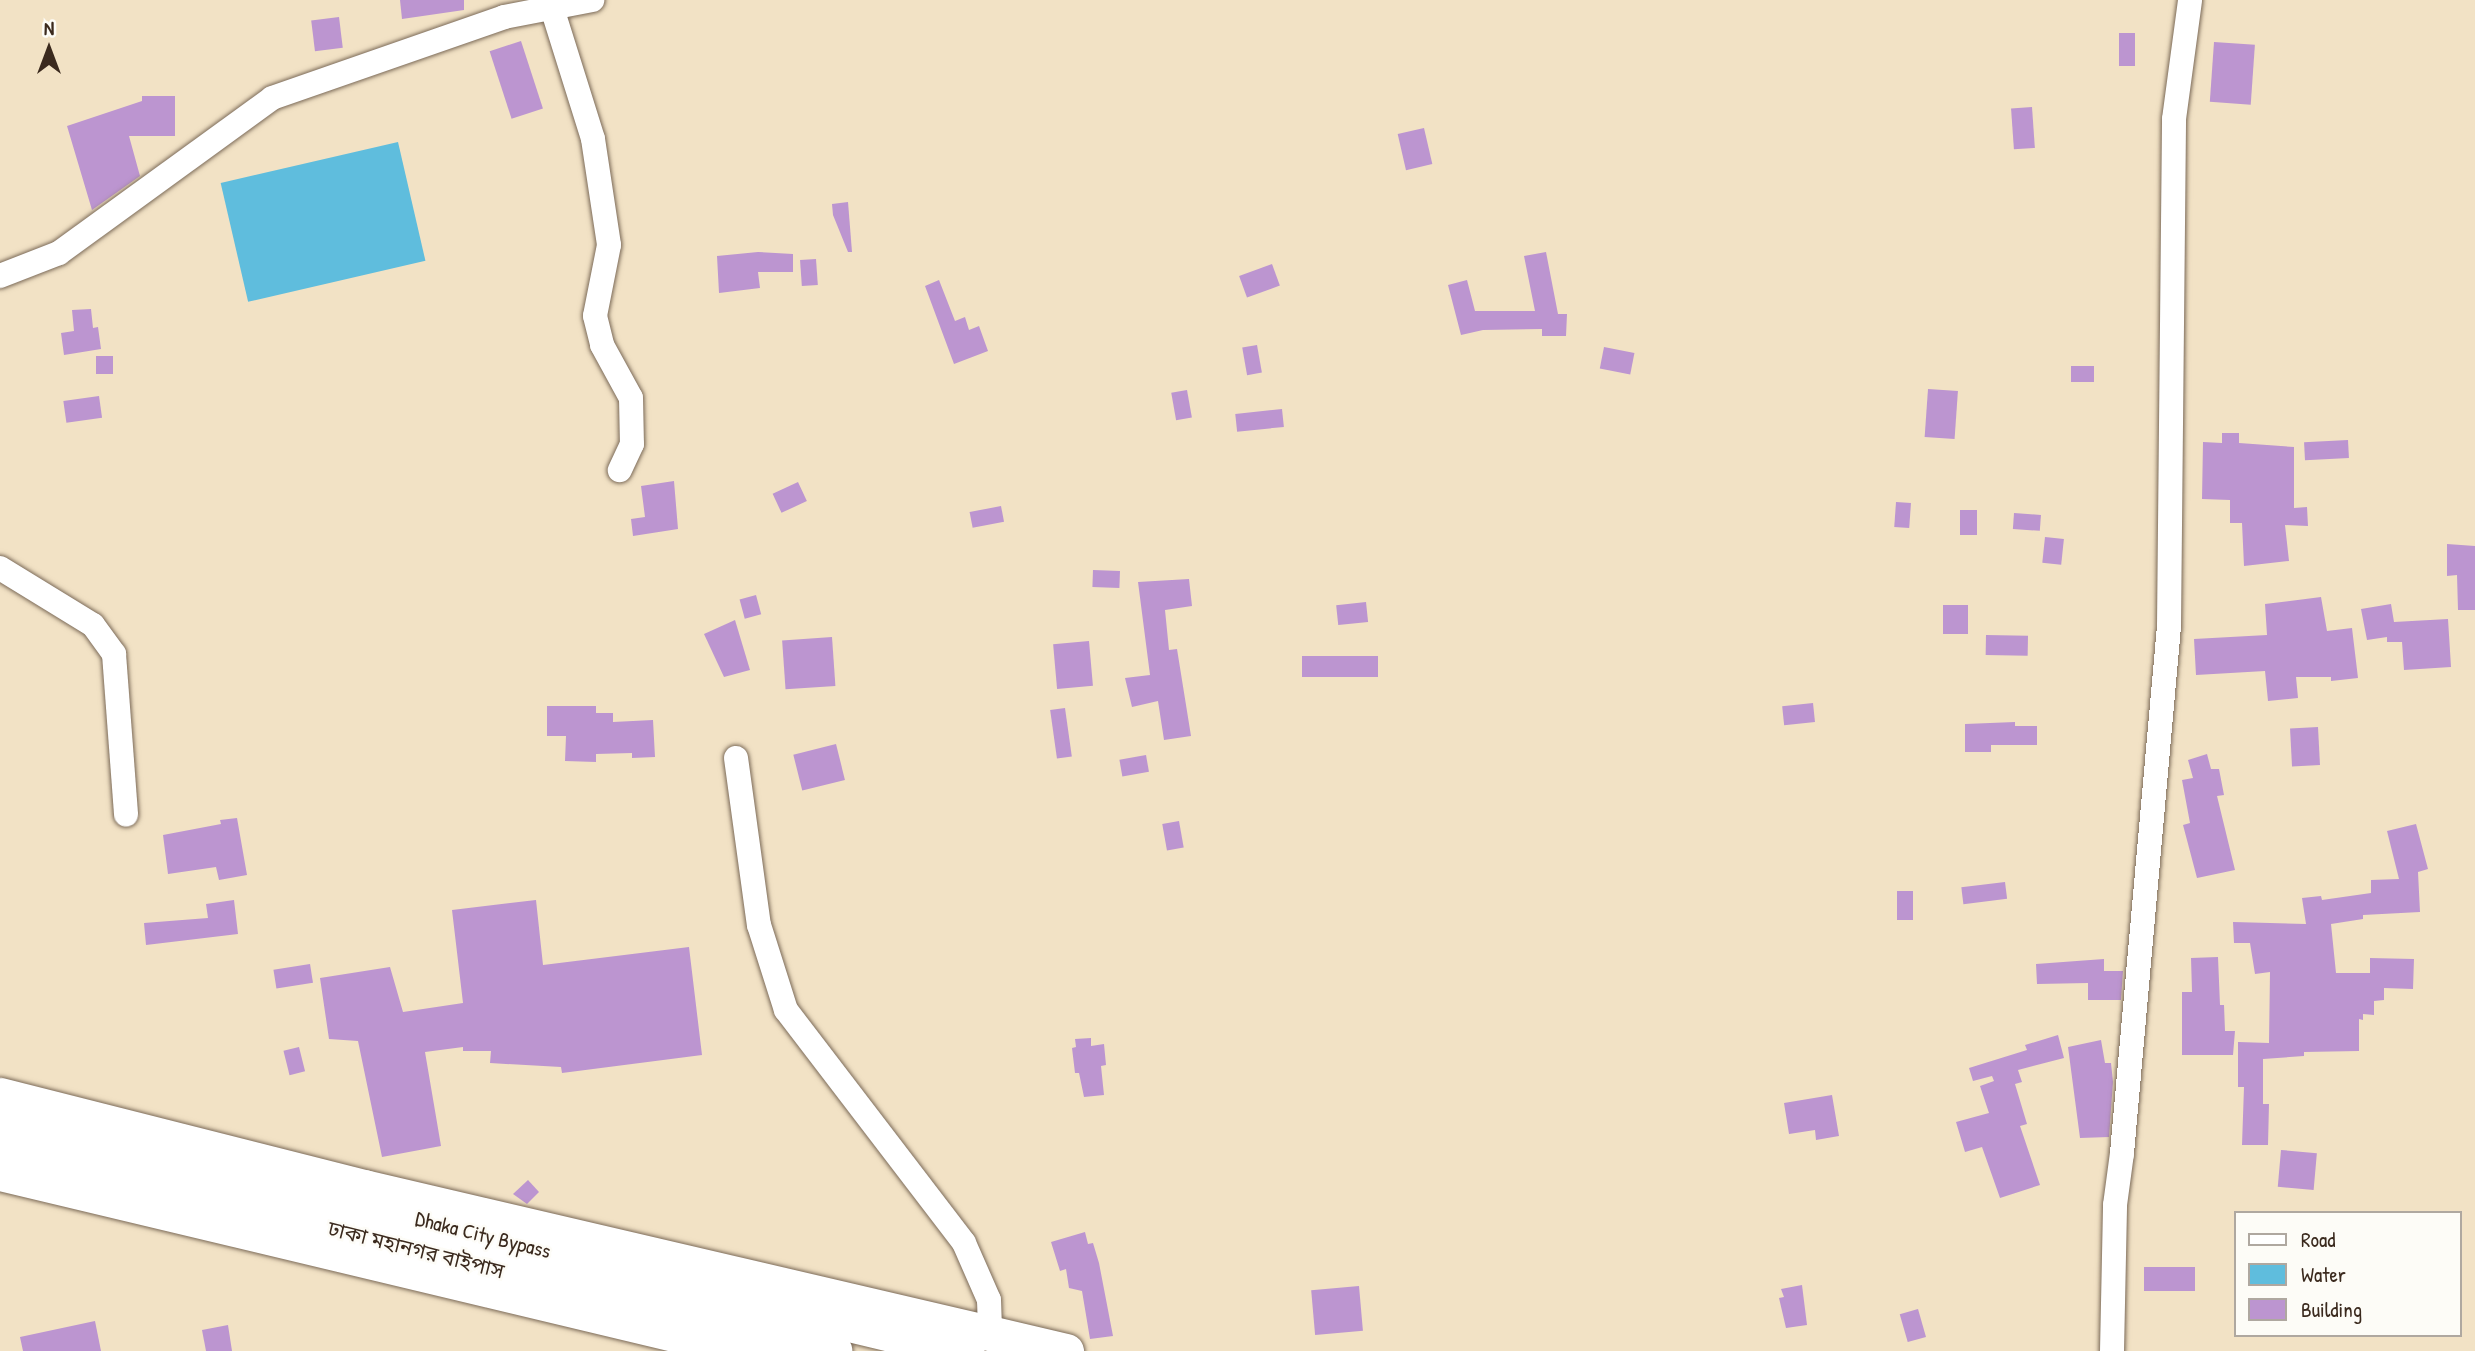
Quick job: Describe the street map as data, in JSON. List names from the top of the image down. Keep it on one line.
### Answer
{"streets":{"highway":["Dhaka City Bypass","ঢাকা মহানগর বাইপাস"]},"legend":["Road","Water","Building"],"north":"top"}
